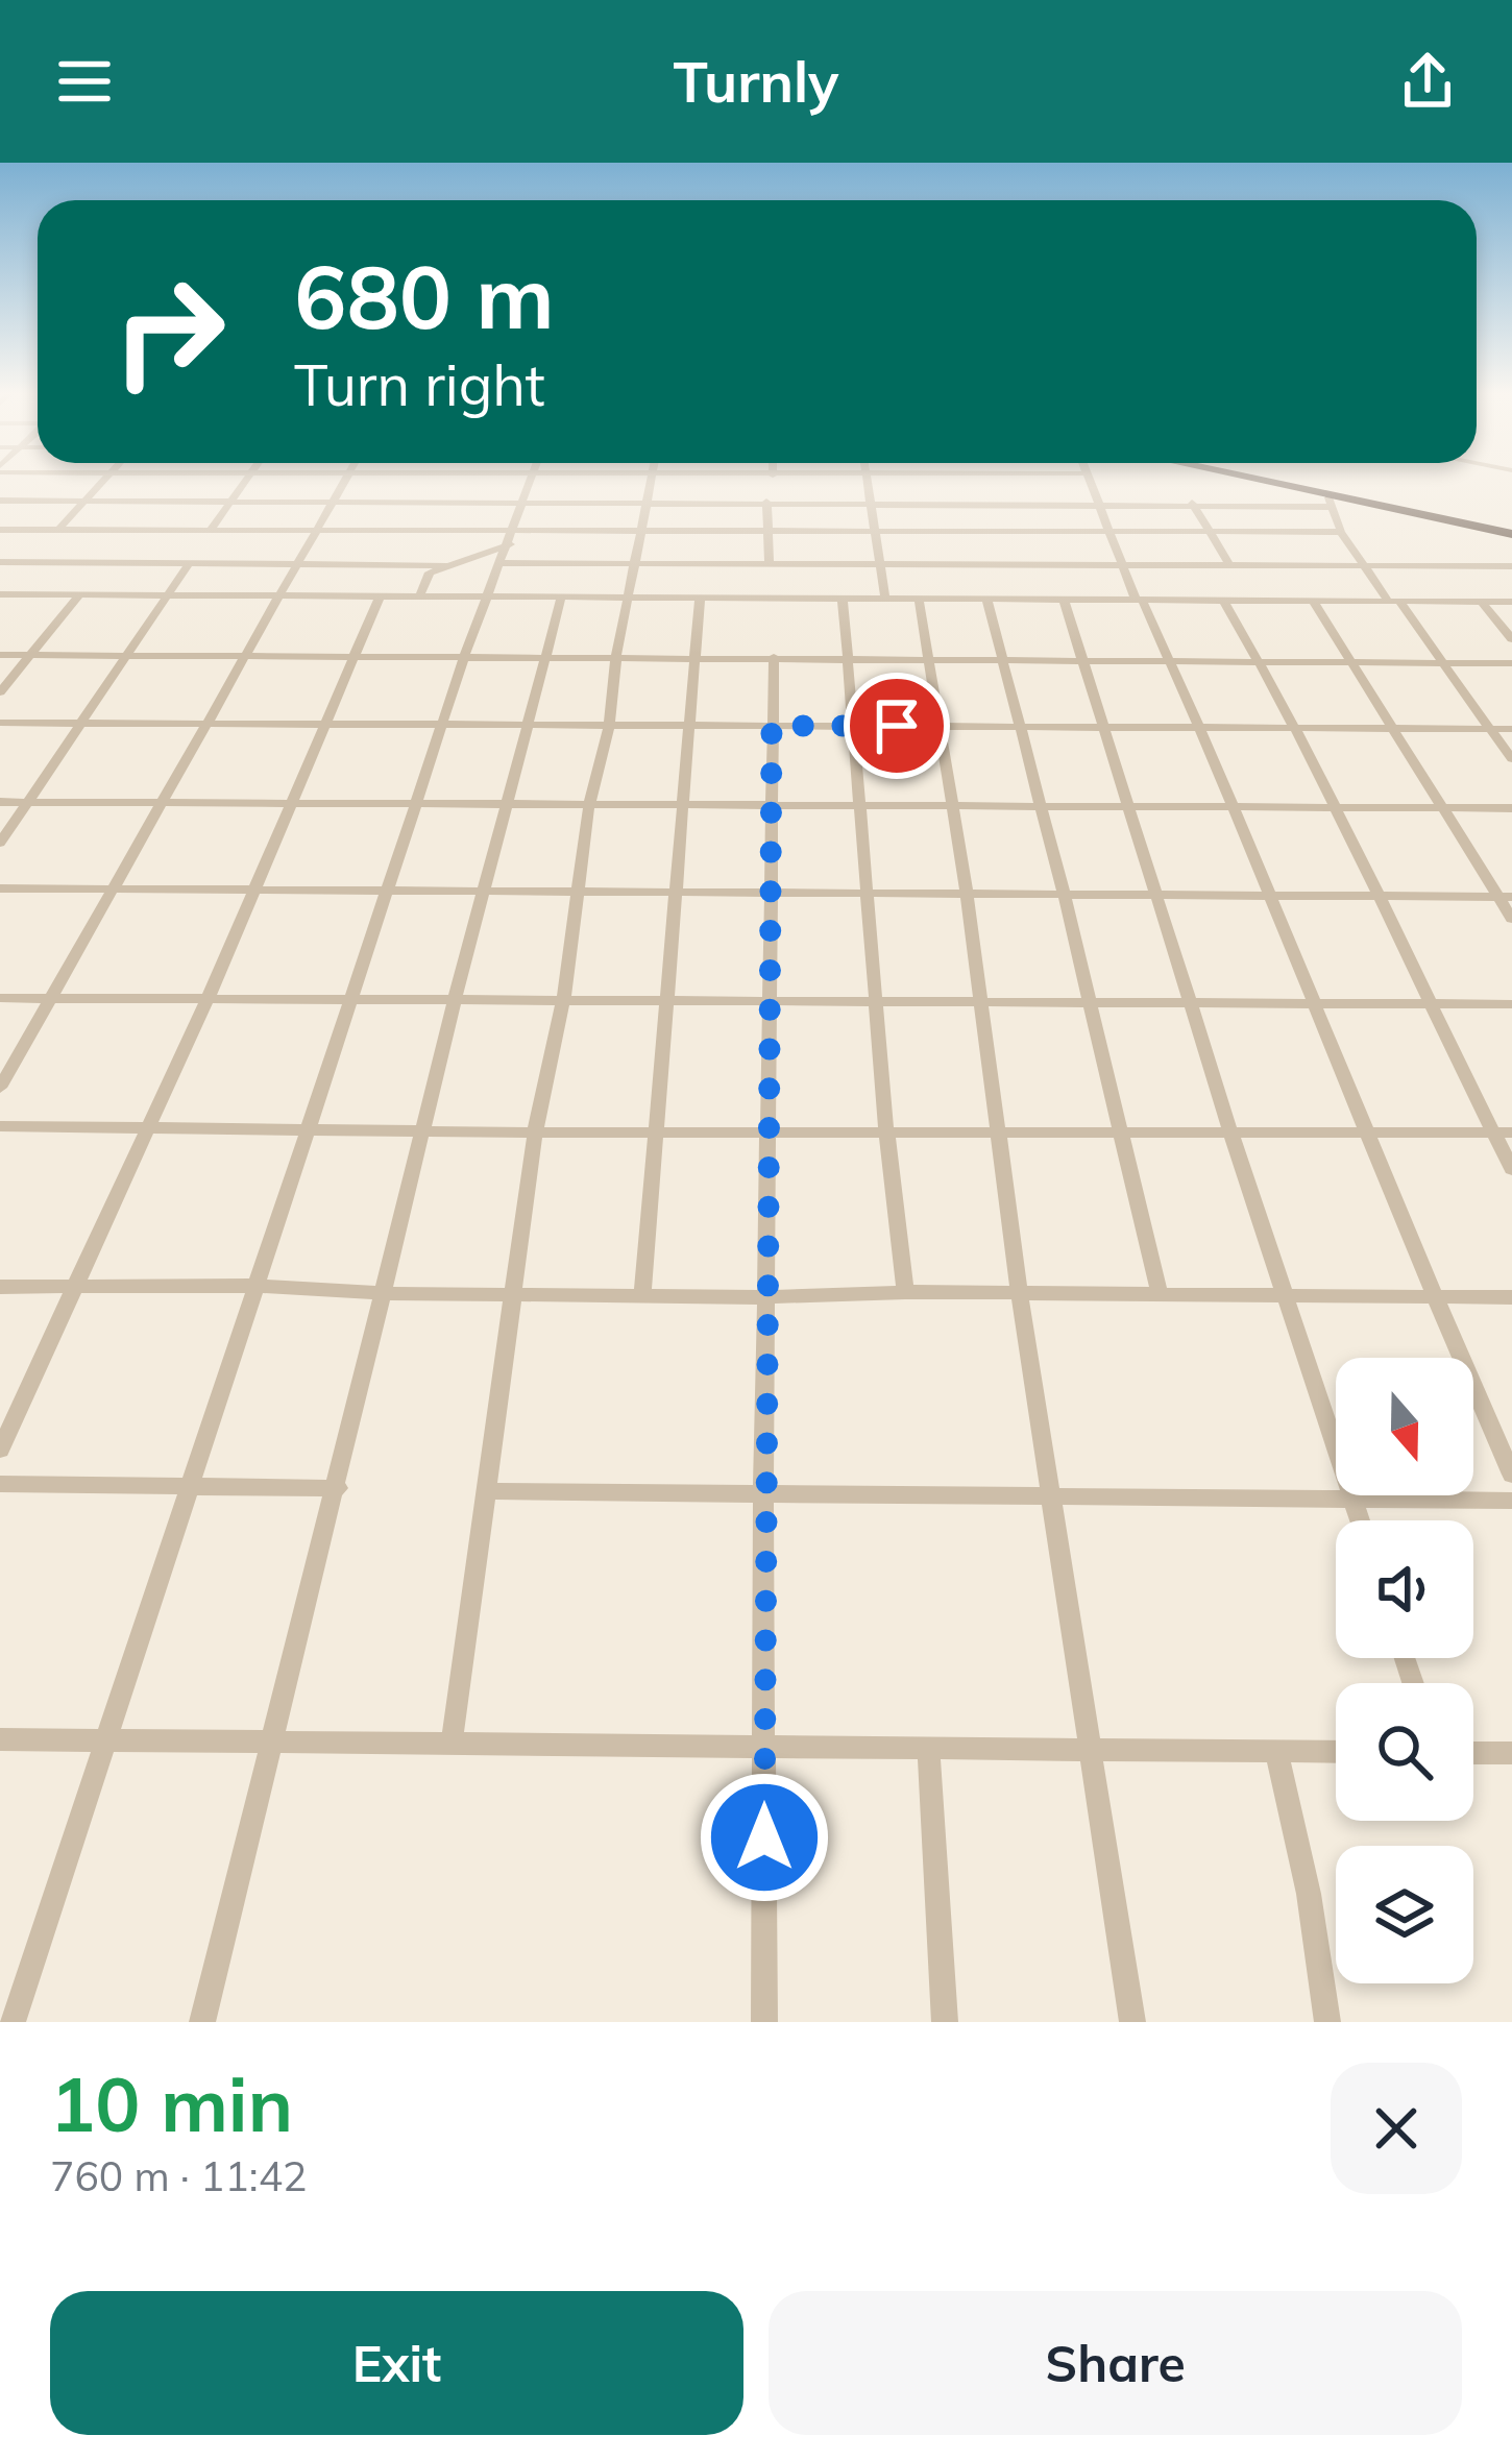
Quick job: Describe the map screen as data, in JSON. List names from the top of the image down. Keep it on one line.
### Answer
{"north":"bottom","page":{"header":"Turnly","turn":["680 m","Turn right"],"heading":["10 min","760 m · 11:42"],"buttons":["Exit","Share"]}}
